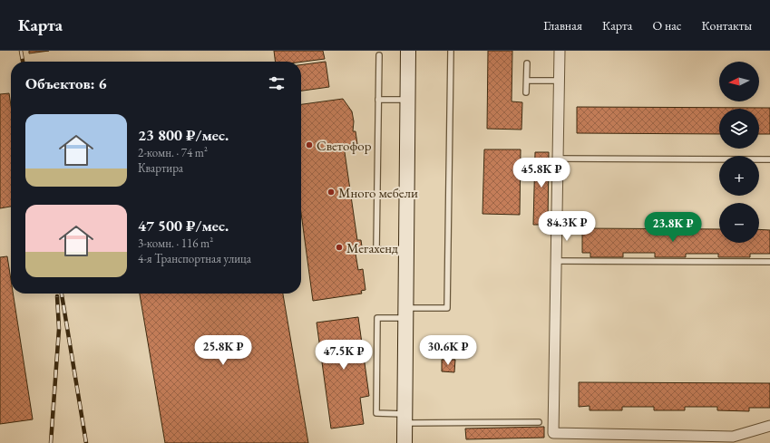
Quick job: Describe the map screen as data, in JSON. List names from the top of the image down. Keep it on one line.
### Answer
{"places":["Светофор","Много мебели","Мегахенд"],"north":"left","page":{"header":"Карта","nav":["Главная","Карта","О нас","Контакты"],"map_buttons":["+","−"],"heading":"Объектов: 6","list":[{"name":"23 800 ₽/мес.","note":"2-комн. · 74 m² · Квартира"},{"name":"47 500 ₽/мес.","note":"3-комн. · 116 m² · 4-я Транспортная улица"}],"price":["45.8K ₽","84.3K ₽","23.8K ₽","25.8K ₽","30.6K ₽","47.5K ₽"]}}
